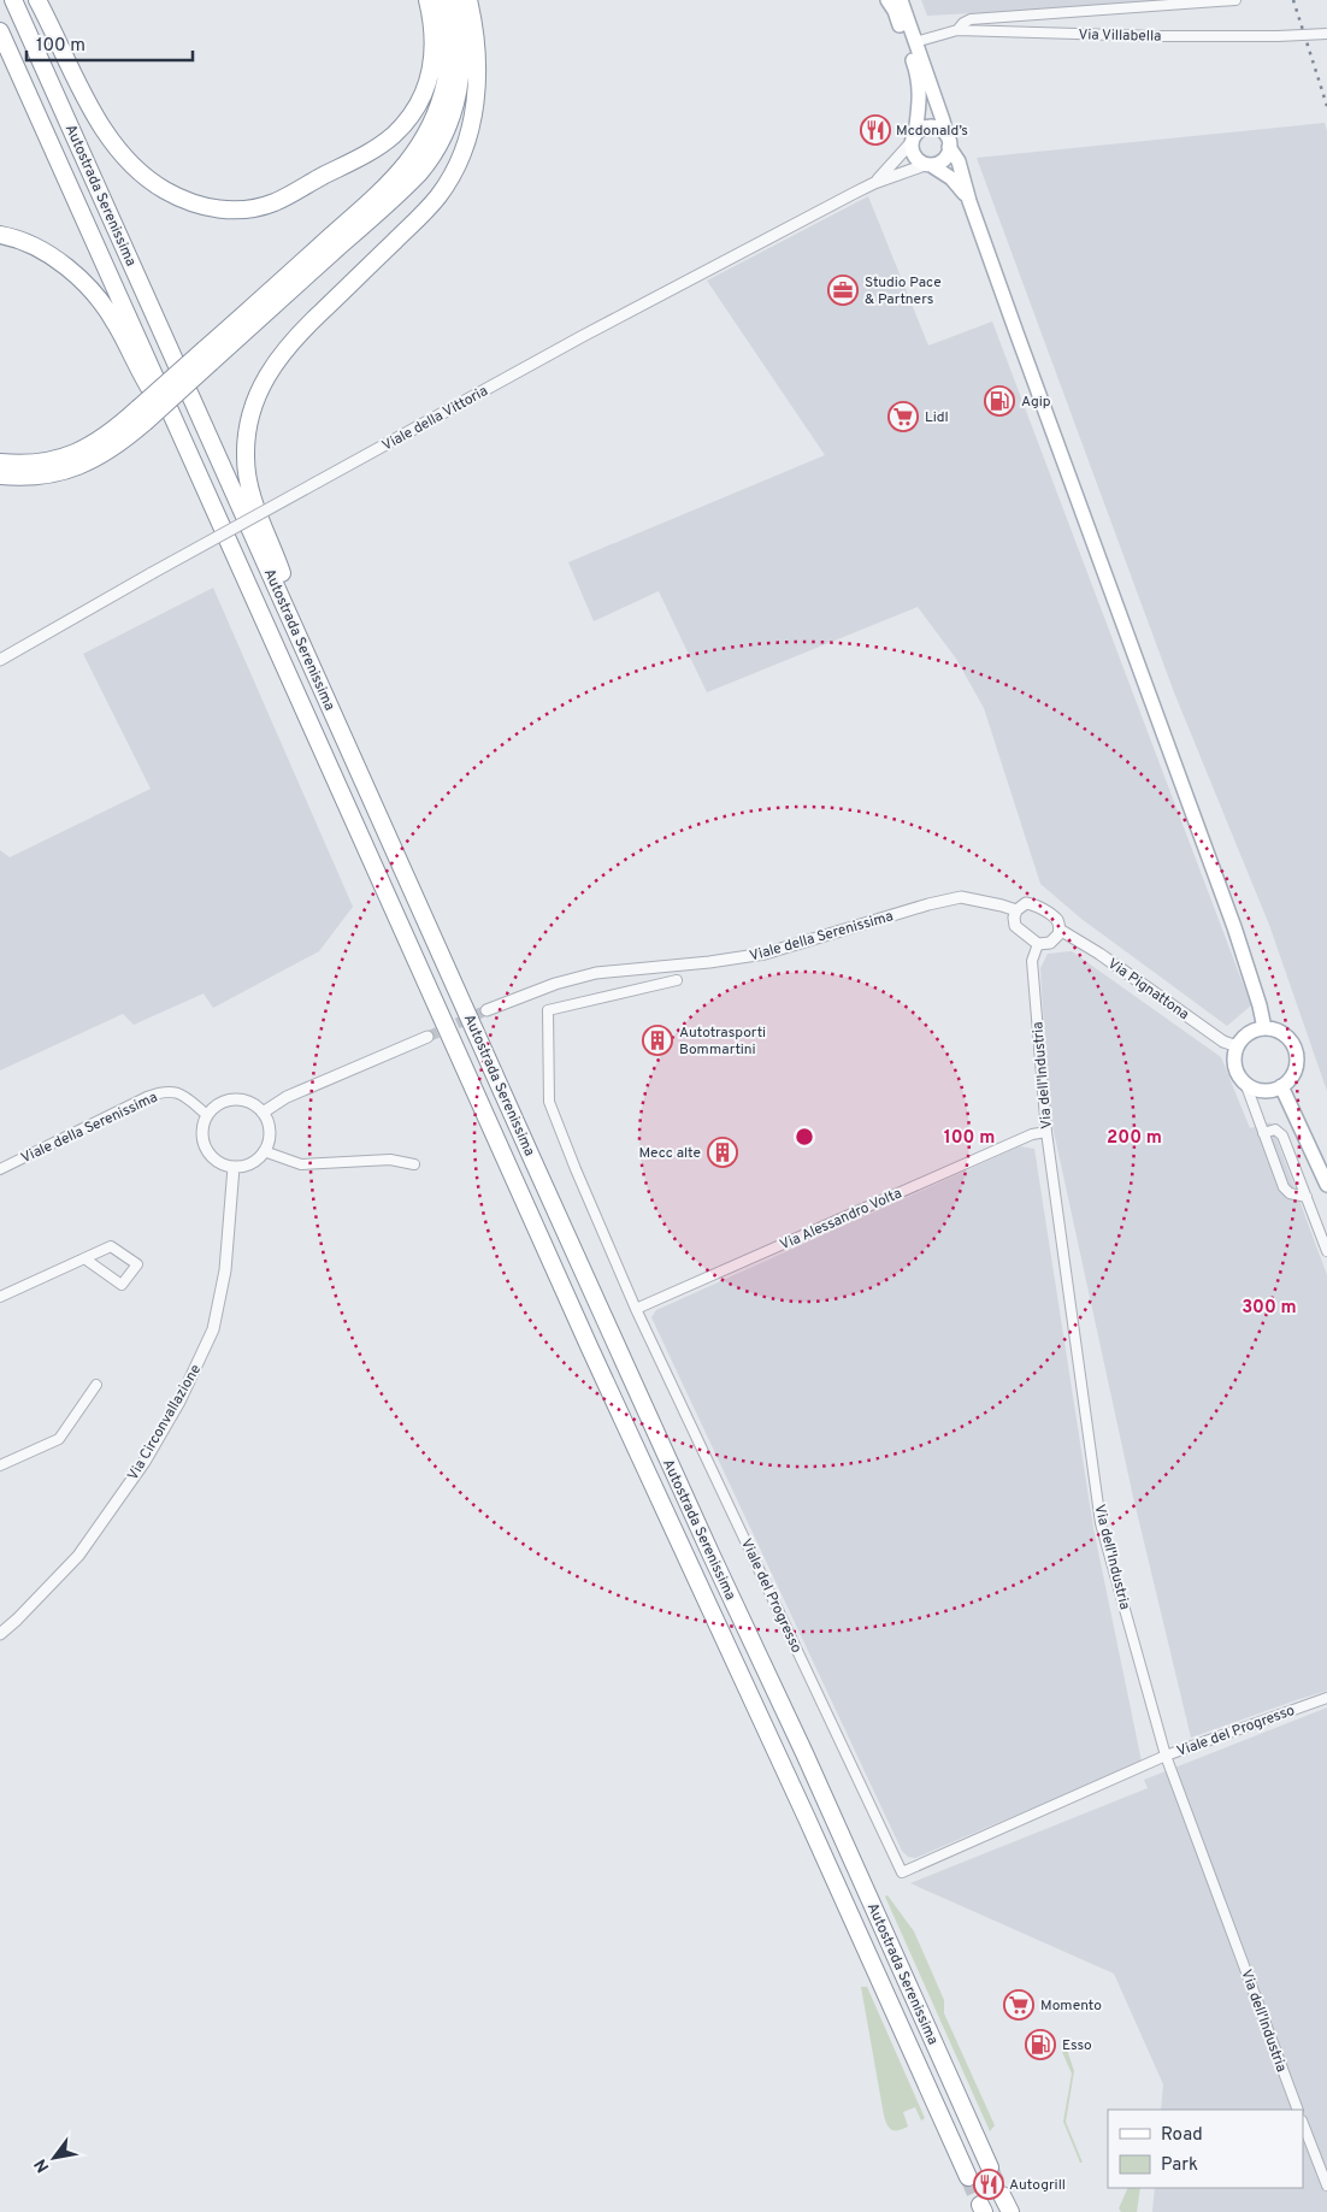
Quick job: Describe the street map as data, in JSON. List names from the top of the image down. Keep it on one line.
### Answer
{"streets":{"highway":["Autostrada Serenissima"],"street":["Via Villabella","Viale della Vittoria","Viale della Serenissima","Via Pignattona","Via dell'Industria","Via Alessandro Volta","Via Circonvallazione","Viale del Progresso"]},"crossings":[["Viale della Serenissima","Via Pignattona"],["Viale della Serenissima","Via dell'Industria"],["Viale della Serenissima","Via Circonvallazione"],["Via Pignattona","Via dell'Industria"],["Via dell'Industria","Via Alessandro Volta"],["Via dell'Industria","Viale del Progresso"],["Via Alessandro Volta","Viale del Progresso"]],"places":{"restaurant":["Mcdonald’s","Autogrill"],"office":["Studio Pace & Partners"],"fuel station":["Agip","Esso"],"supermarket":["Lidl","Momento"],"building":["Autotrasporti Bommartini","Mecc alte"]},"legend":["Road","Park"],"scale_bar":"100 m","north":"bottom left","rings":["100 m","200 m","300 m"]}
